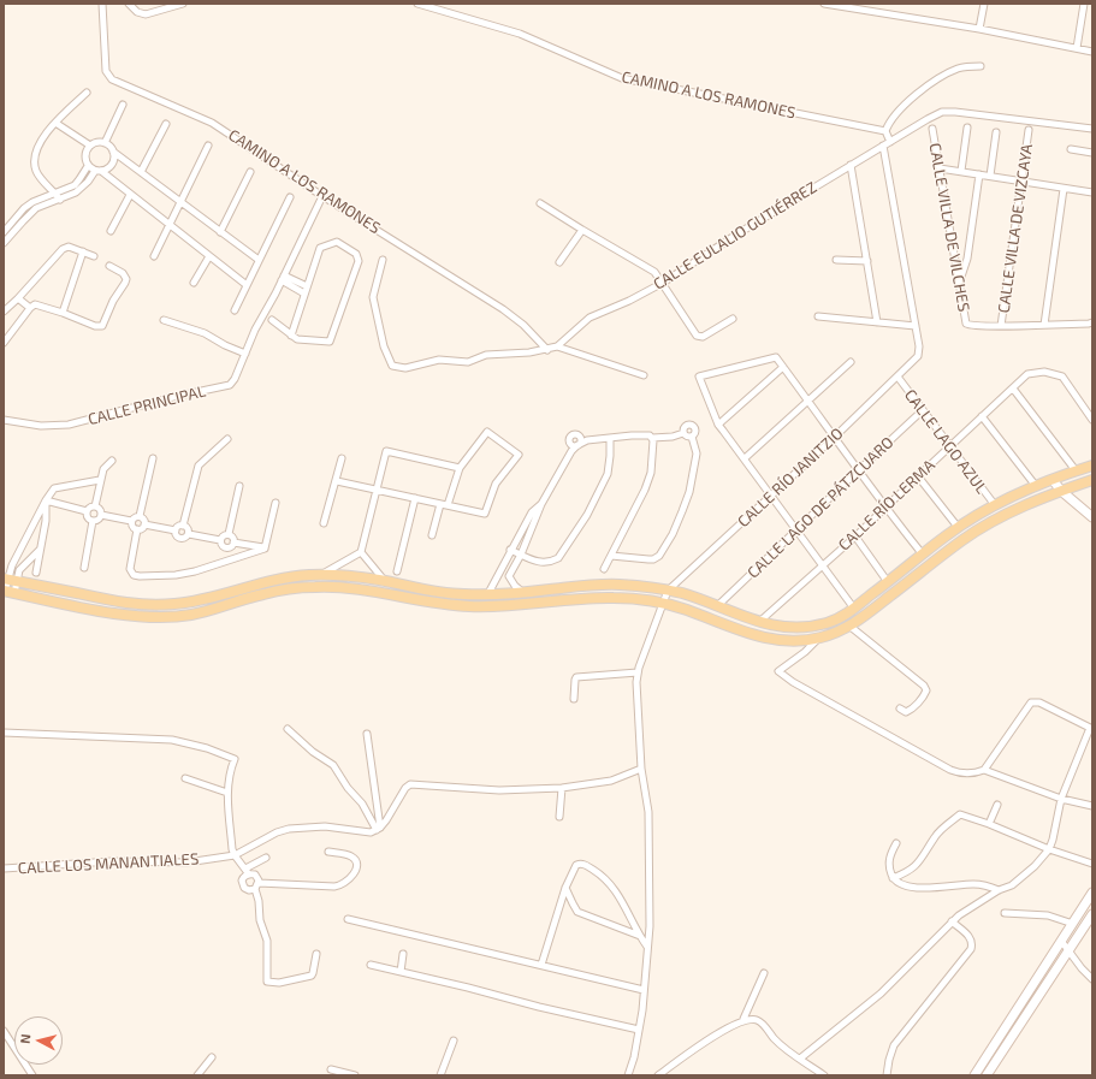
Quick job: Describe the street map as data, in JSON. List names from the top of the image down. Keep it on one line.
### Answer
{"streets":{"street":["CAMINO A LOS RAMONES","CALLE VILLA DE VILCHES","CALLE VILLA DE VIZCAYA","CALLE EULALIO GUTIÉRREZ","CALLE PRINCIPAL","CALLE LAGO AZUL","CALLE RÍO JANITZIO","CALLE RÍO LERMA","CALLE LAGO DE PÁTZCUARO","CALLE LOS MANANTIALES"]},"crossings":[["CAMINO A LOS RAMONES","CALLE PRINCIPAL"],["CALLE VILLA DE VILCHES","CALLE VILLA DE VIZCAYA"],["CALLE LAGO AZUL","CALLE RÍO JANITZIO"],["CALLE LAGO AZUL","CALLE RÍO LERMA"],["CALLE LAGO AZUL","CALLE LAGO DE PÁTZCUARO"]],"north":"left"}
